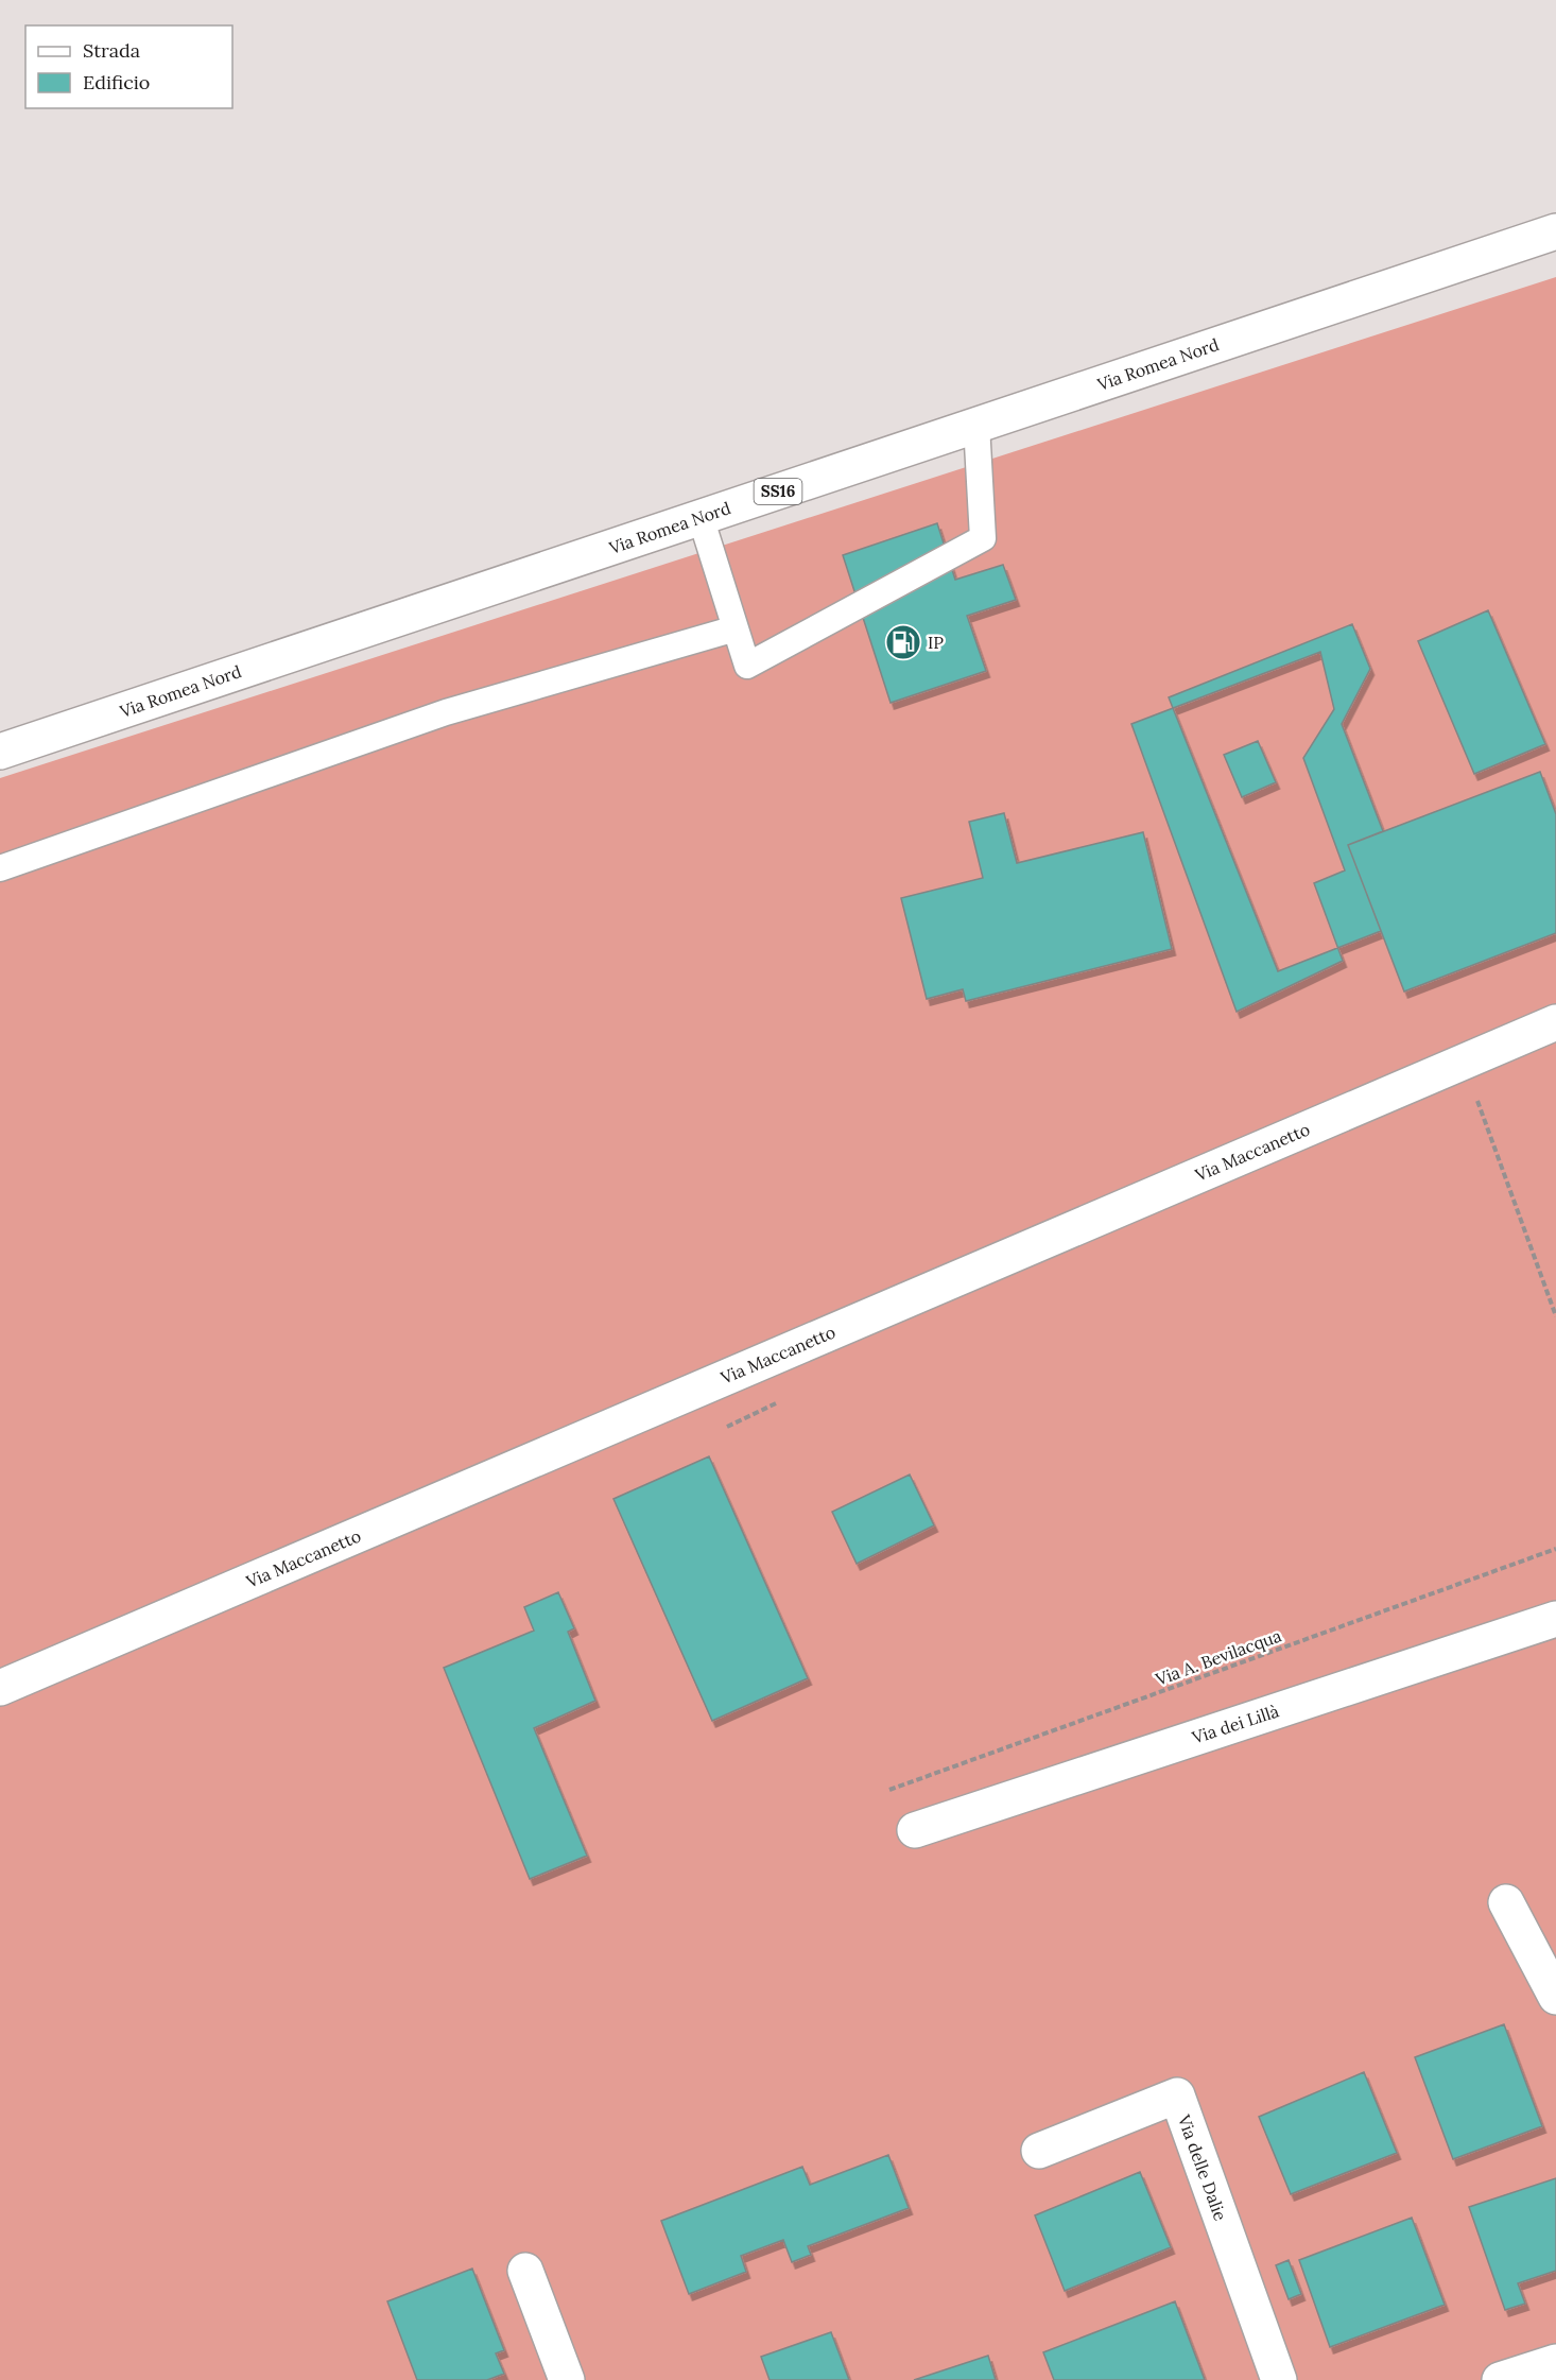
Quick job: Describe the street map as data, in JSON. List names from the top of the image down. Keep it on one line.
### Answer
{"streets":{"street":["Via Romea Nord","SS16","Via Maccanetto","Via dei Lillà","Via delle Dalie"],"path":["Via A. Bevilacqua"]},"places":{"fuel station":["IP"]},"legend":["Strada","Edificio"]}
